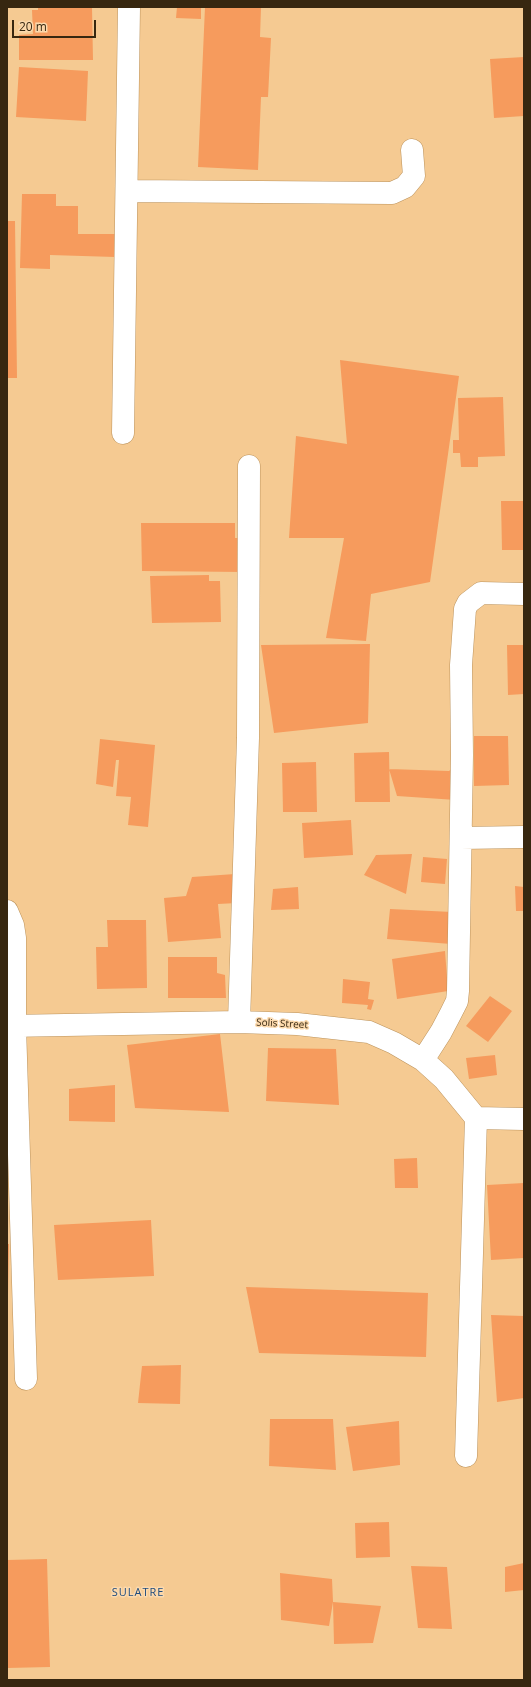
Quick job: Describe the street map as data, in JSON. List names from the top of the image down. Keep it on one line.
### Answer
{"streets":{"street":["Solis Street"]},"districts":["SULATRE"],"scale_bar":"20 m"}
